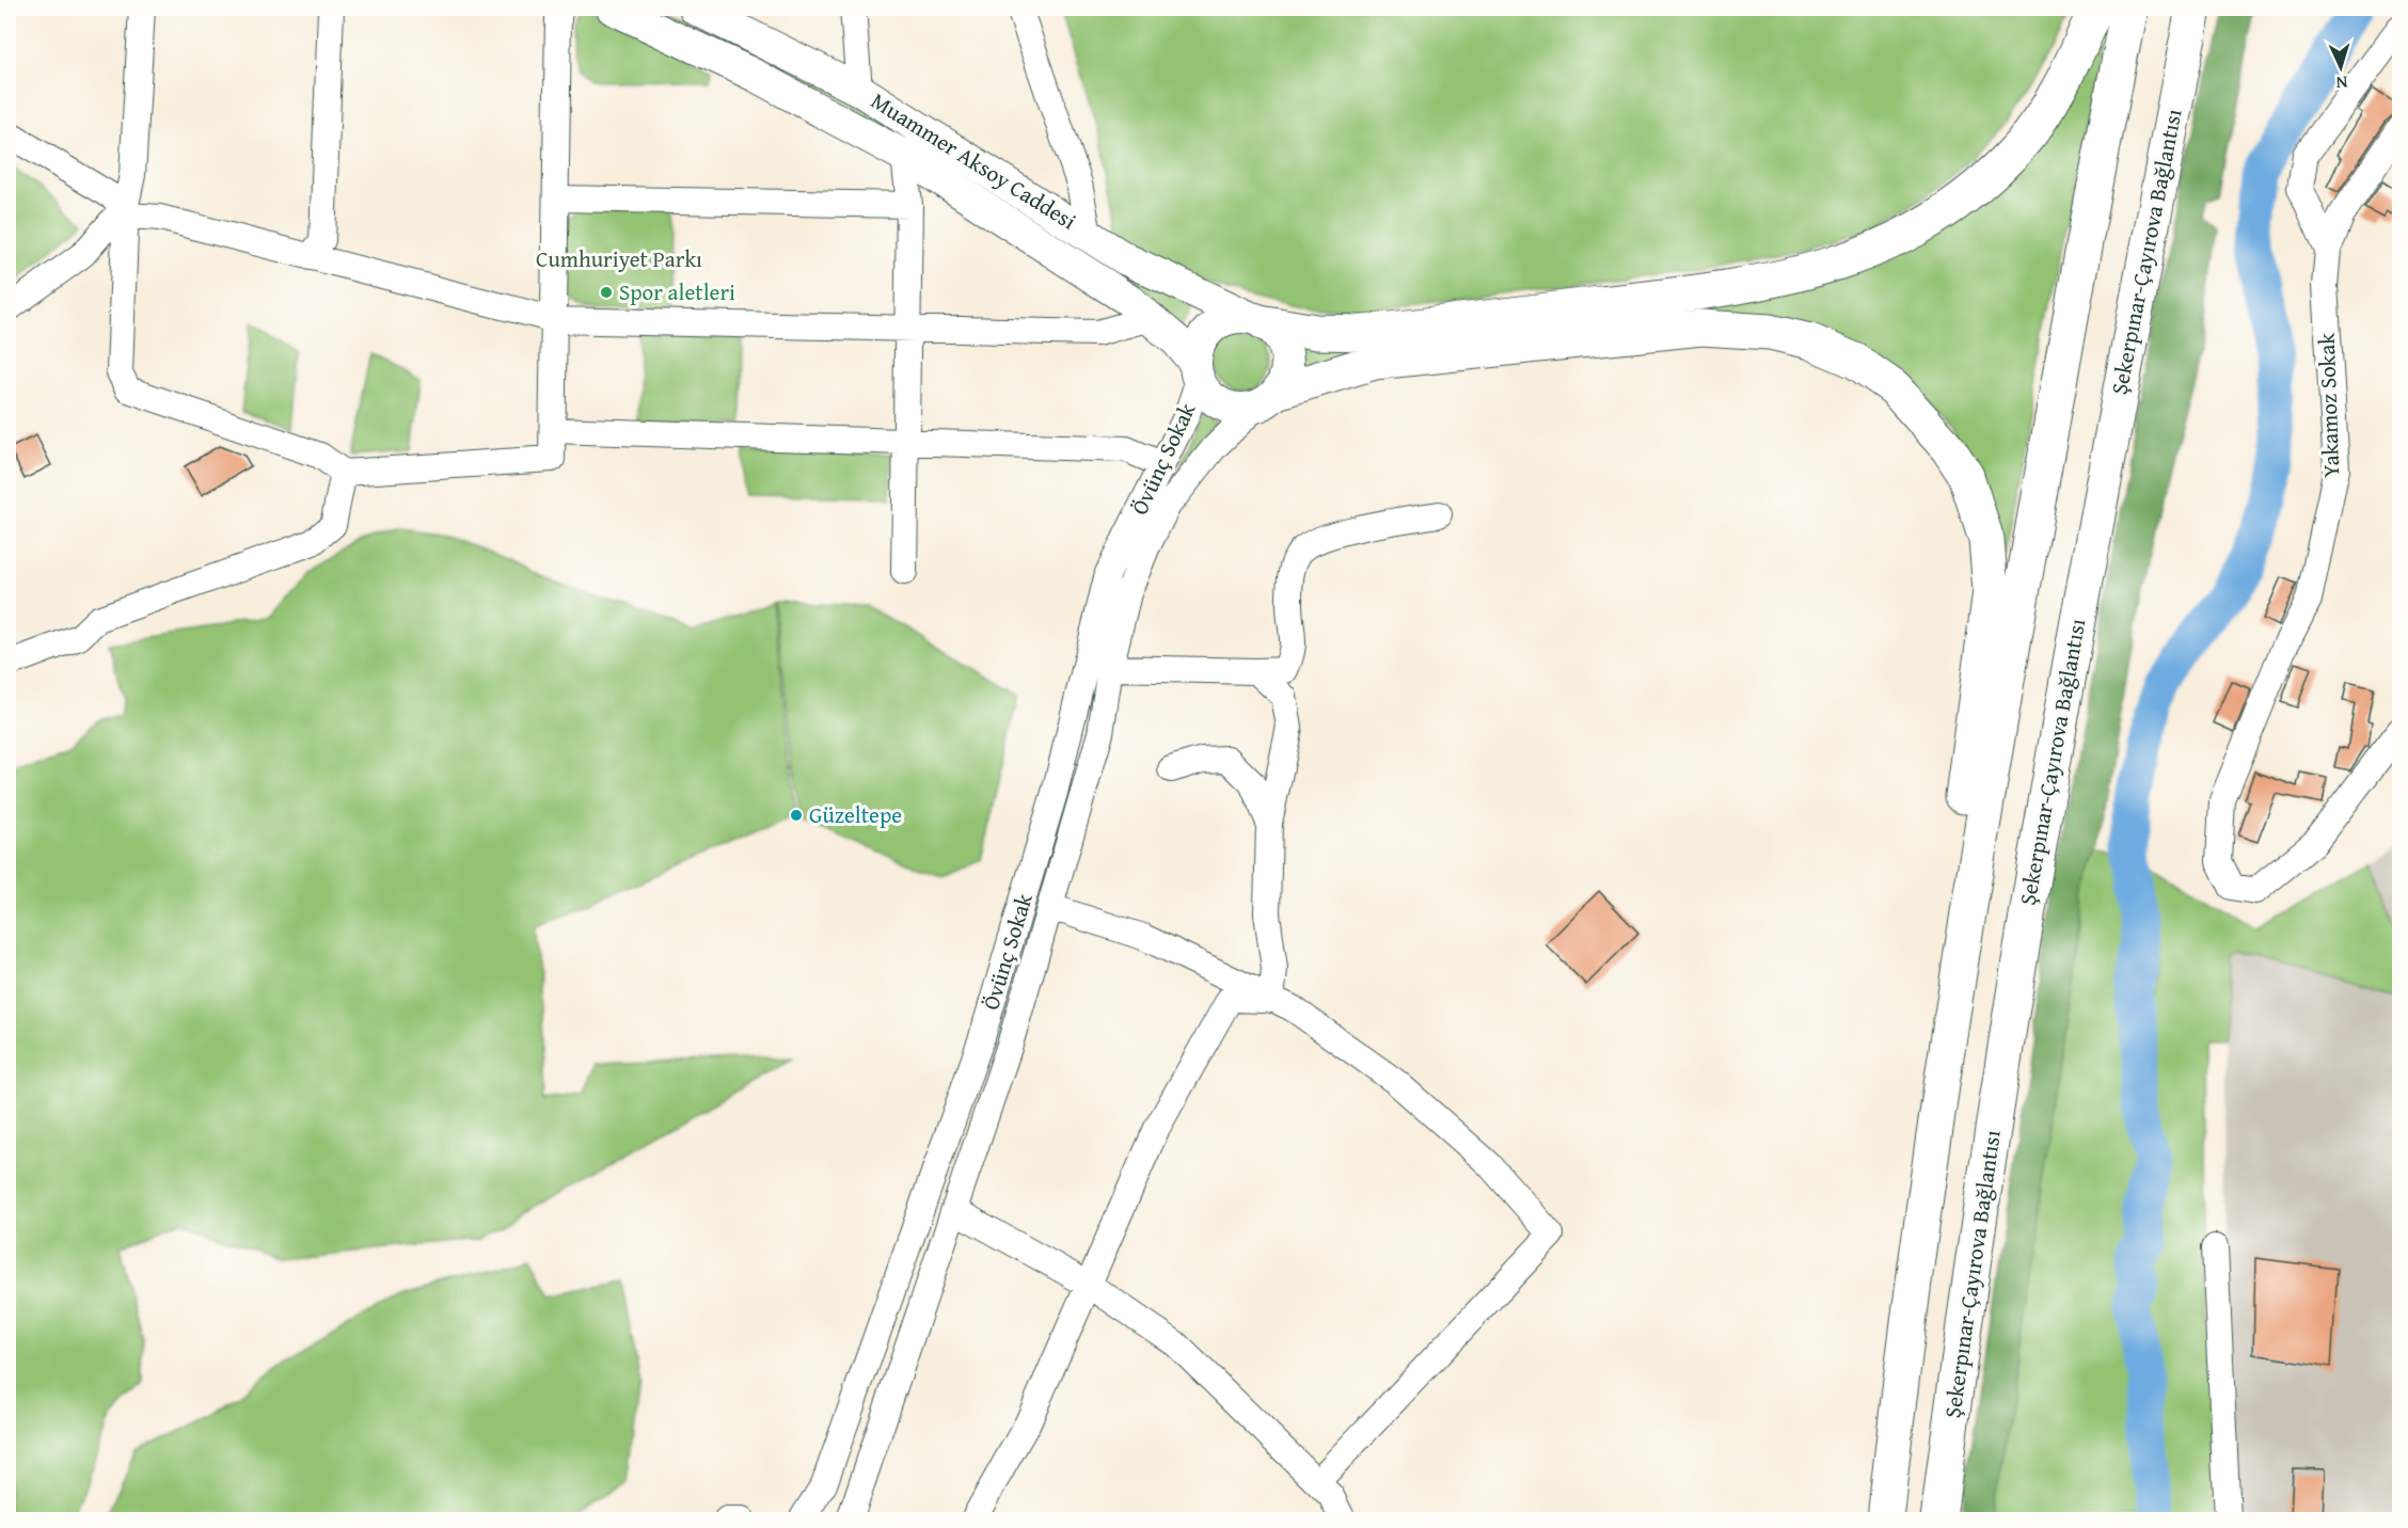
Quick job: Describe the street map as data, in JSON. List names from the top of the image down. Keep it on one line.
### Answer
{"streets":{"highway":["Şekerpınar-Çayırova Bağlantısı"],"main road":["Muammer Aksoy Caddesi"],"street":["Yakamoz Sokak","Övünç Sokak"]},"crossings":[["Muammer Aksoy Caddesi","Övünç Sokak"]],"parks":["Cumhuriyet Parkı"],"places":["Spor aletleri","Güzeltepe"],"north":"bottom"}
